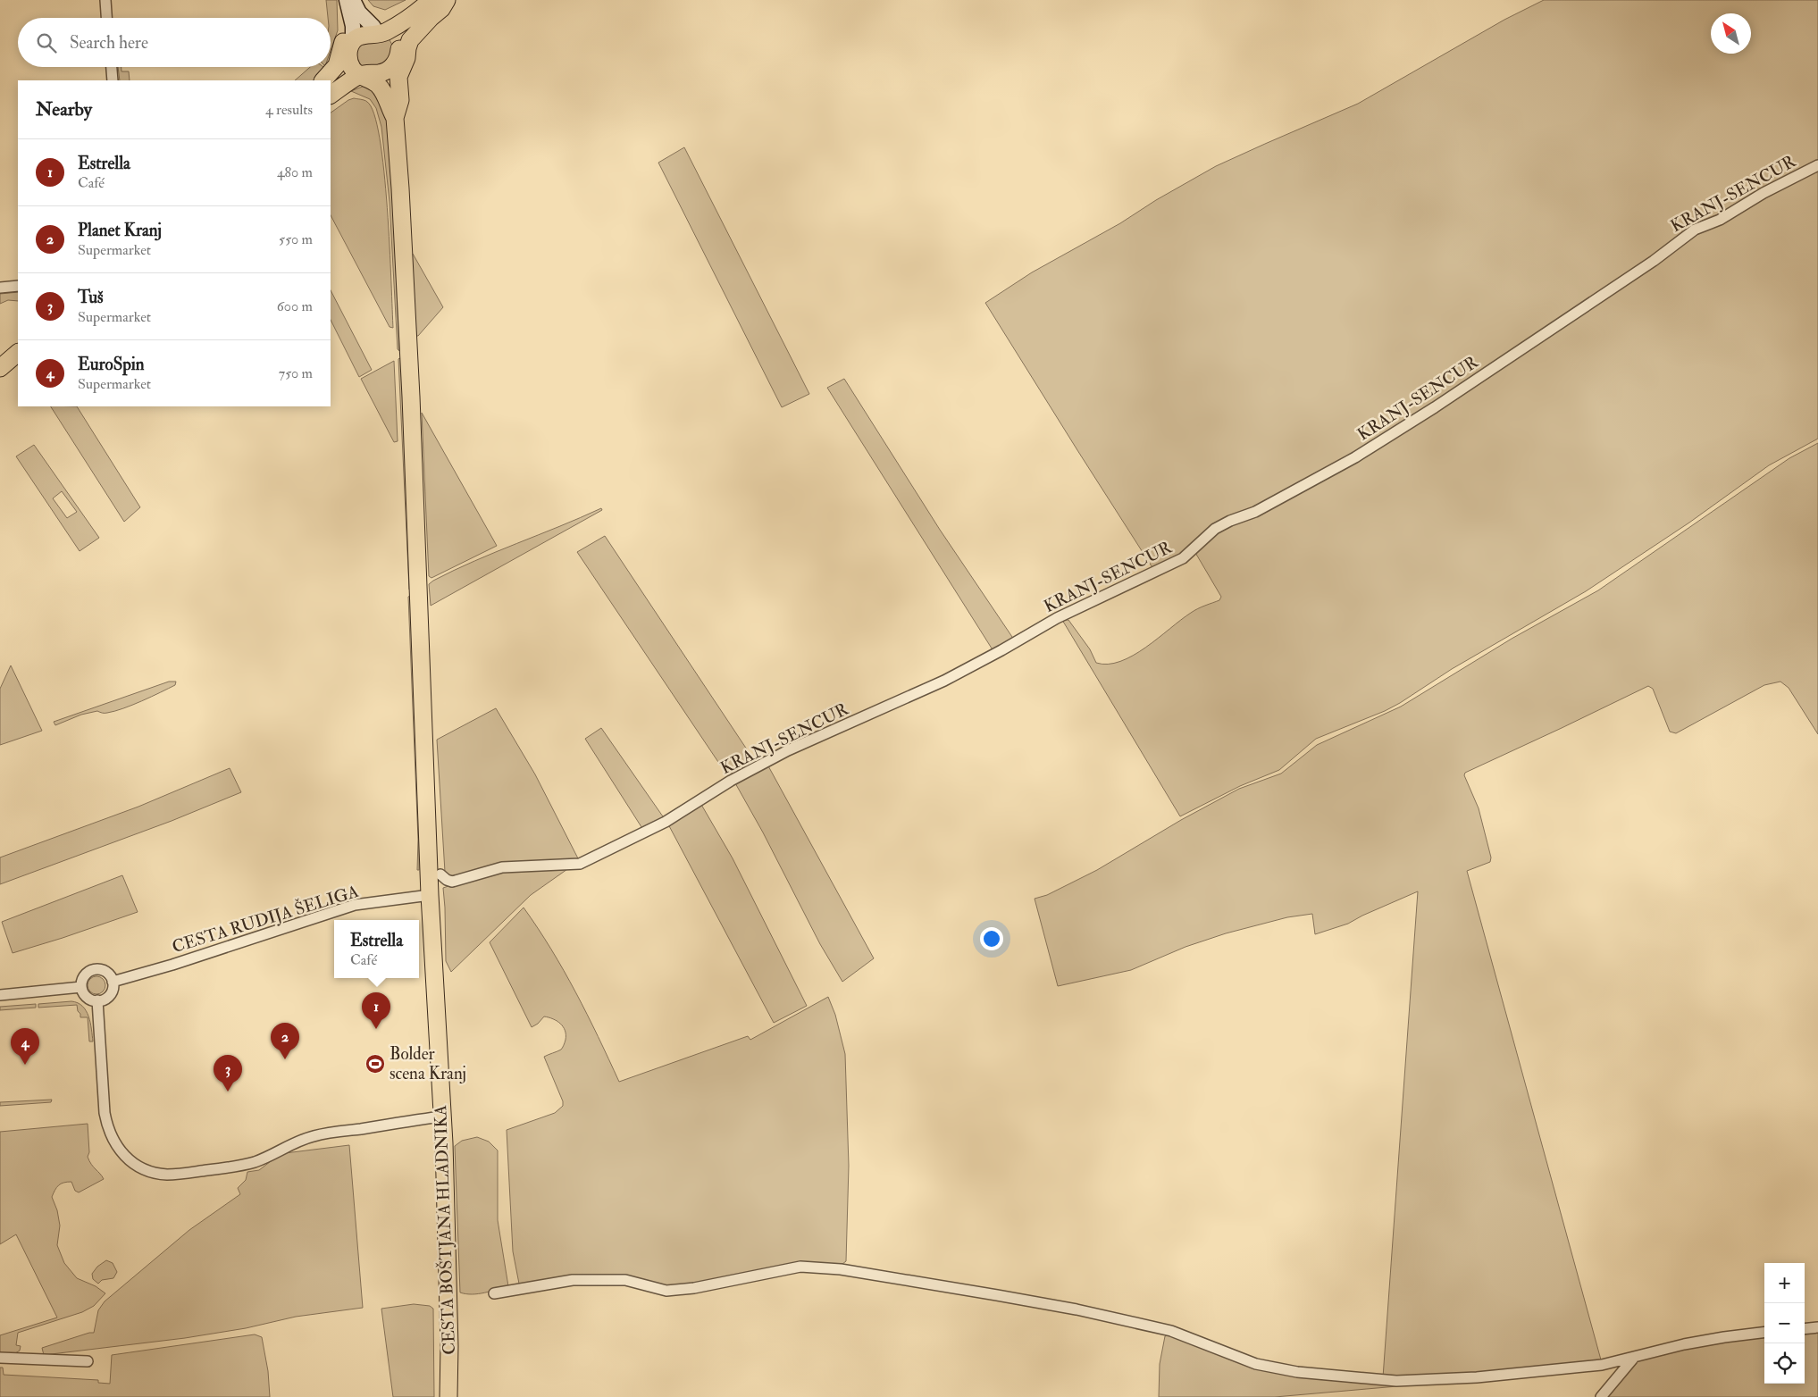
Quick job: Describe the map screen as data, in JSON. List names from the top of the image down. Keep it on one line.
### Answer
{"streets":{"main road":["CESTA BOŠTJANA HLADNIKA"],"street":["KRANJ-SENCUR","CESTA RUDIJA ŠELIGA"]},"crossings":[["CESTA RUDIJA ŠELIGA","CESTA BOŠTJANA HLADNIKA"]],"places":{"sports":["Bolder scena Kranj"]},"north":"top left","page":{"search":"Search here","heading":["Nearby","4 results"],"list":[{"mark":"1","name":"Estrella","note":"Café","value":"480 m"},{"mark":"2","name":"Planet Kranj","note":"Supermarket","value":"550 m"},{"mark":"3","name":"Tuš","note":"Supermarket","value":"600 m"},{"mark":"4","name":"EuroSpin","note":"Supermarket","value":"750 m"}],"popup":["Estrella","Café"],"pins":["1","2","4","3"],"map_buttons":["+","−"]}}
